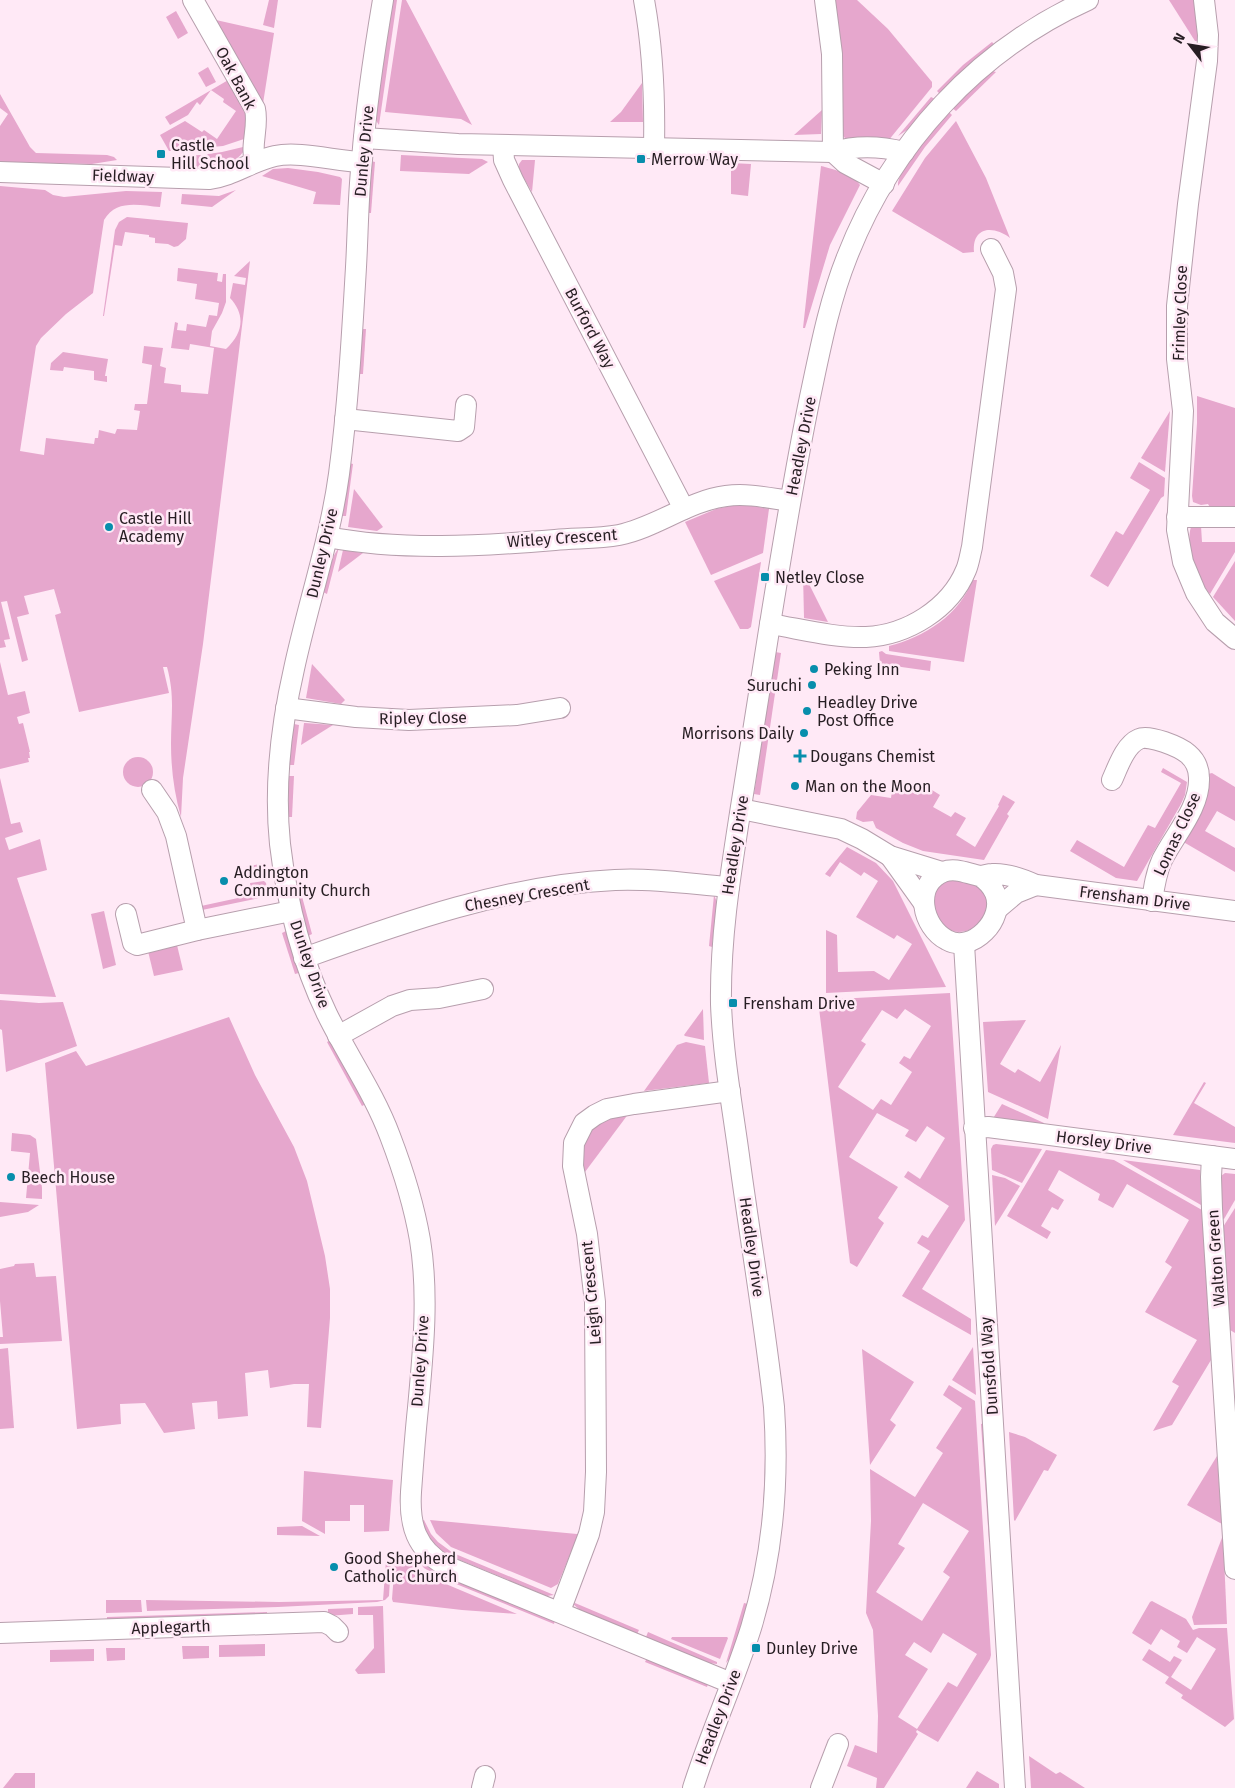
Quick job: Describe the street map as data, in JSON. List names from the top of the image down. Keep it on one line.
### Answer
{"streets":{"street":["Oak Bank","Dunley Drive","Fieldway","Frimley Close","Burford Way","Headley Drive","Witley Crescent","Ripley Close","Lomas Close","Chesney Crescent","Frensham Drive","Horsley Drive","Walton Green","Leigh Crescent","Dunsfold Way","Applegarth"]},"crossings":[["Oak Bank","Fieldway"],["Dunley Drive","Fieldway"],["Dunley Drive","Headley Drive"],["Dunley Drive","Witley Crescent"],["Dunley Drive","Ripley Close"],["Dunley Drive","Chesney Crescent"],["Dunley Drive","Leigh Crescent"],["Burford Way","Witley Crescent"],["Headley Drive","Witley Crescent"],["Headley Drive","Chesney Crescent"],["Headley Drive","Frensham Drive"],["Headley Drive","Leigh Crescent"],["Lomas Close","Frensham Drive"],["Frensham Drive","Dunsfold Way"],["Horsley Drive","Walton Green"],["Horsley Drive","Dunsfold Way"]],"places":{"transit":["Castle Hill School","Merrow Way","Netley Close","Frensham Drive","Dunley Drive"],"other":["Castle Hill Academy","Peking Inn","Suruchi","Headley Drive Post Office","Morrisons Daily","Man on the Moon","Addington Community Church","Beech House","Good Shepherd Catholic Church"],"health":["Dougans Chemist"]},"north":"top left"}
